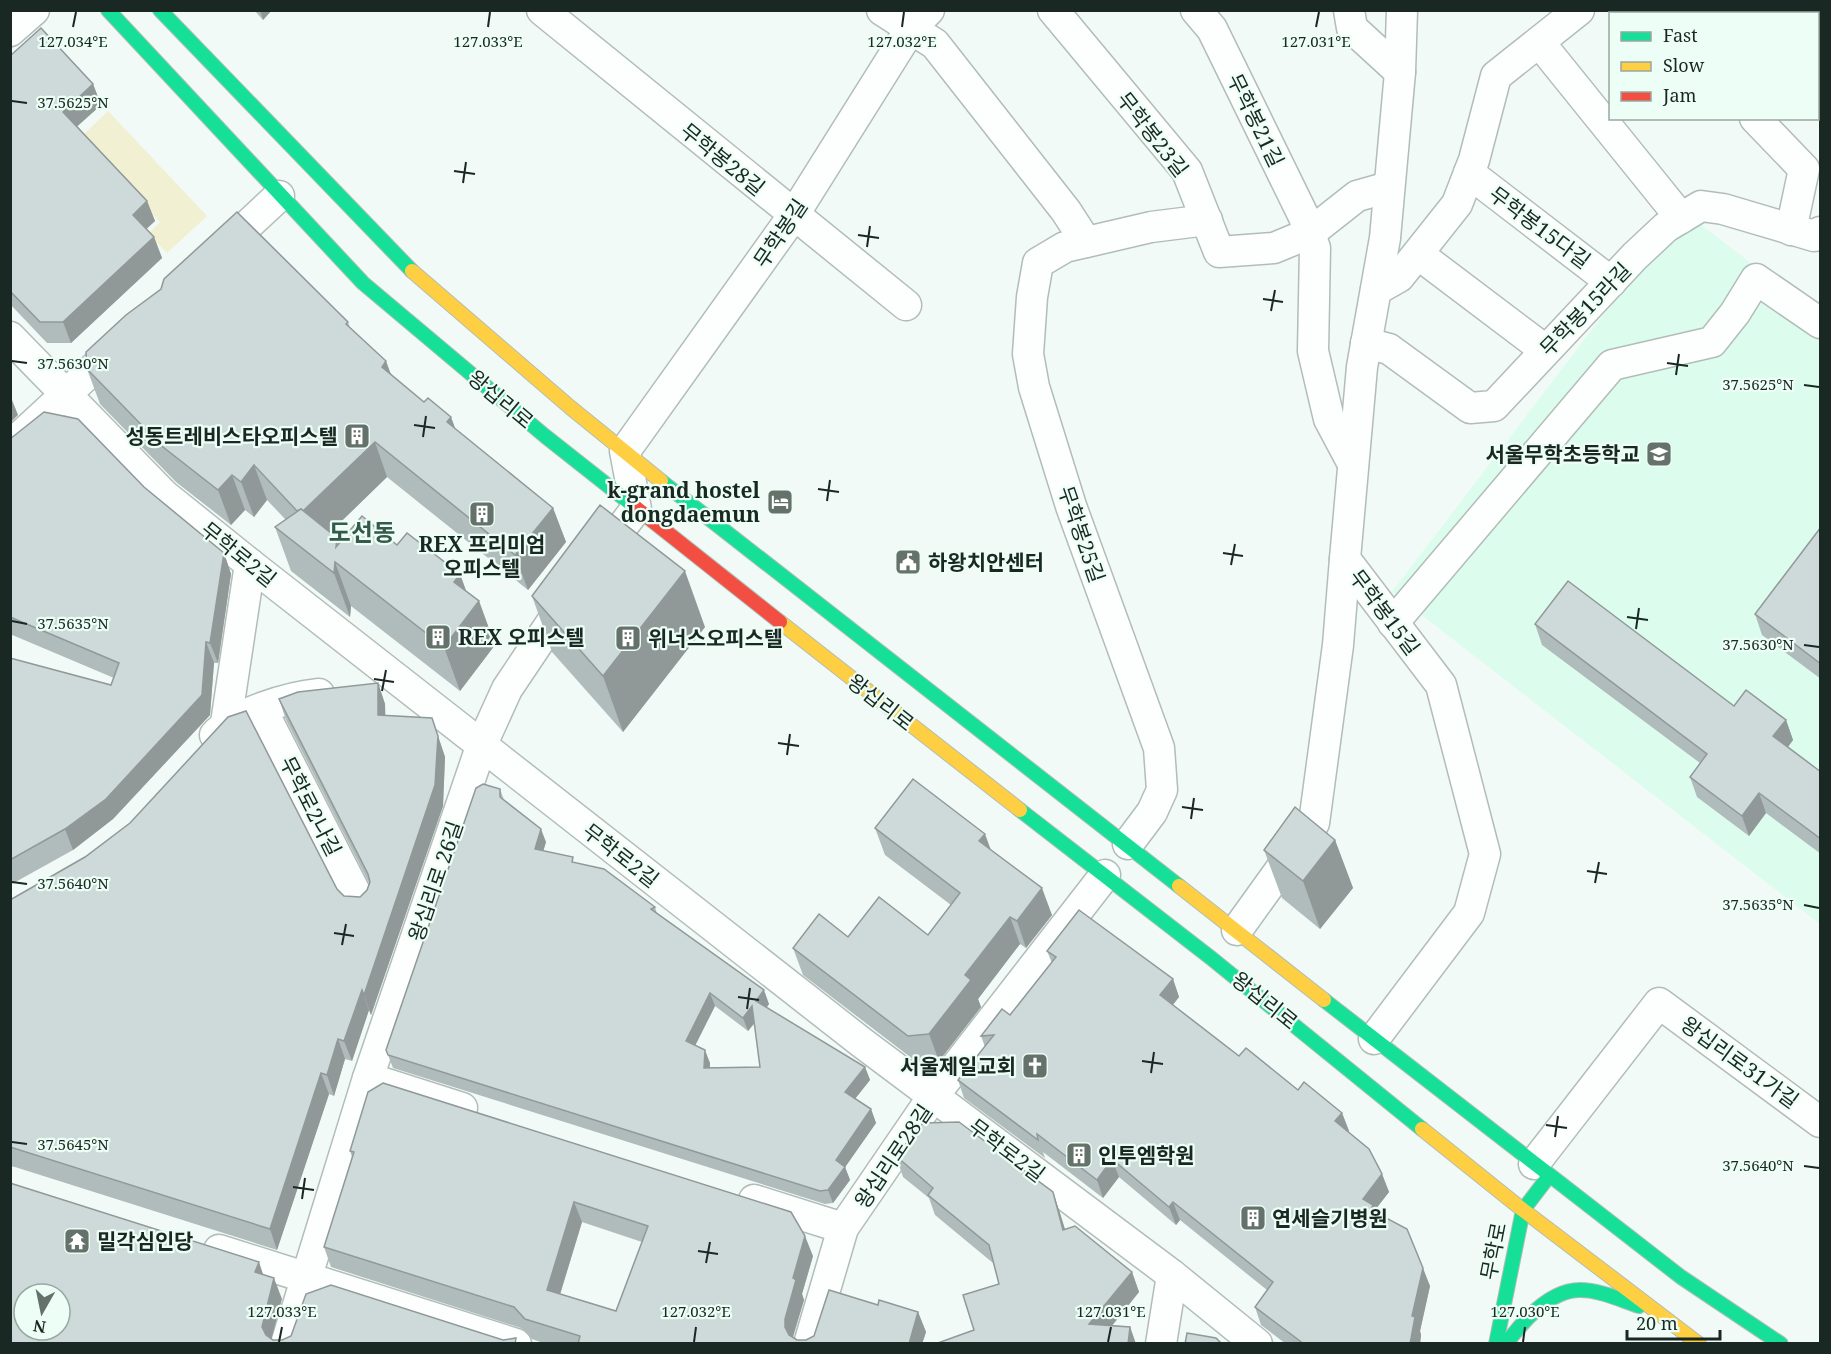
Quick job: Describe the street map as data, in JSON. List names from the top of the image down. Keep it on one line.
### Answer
{"streets":{"main road":["왕십리로","무학로"],"street":["무학봉21길","무학봉23길","무학봉28길","무학봉15다길","무학봉길","무학봉15라길","무학봉25길","무학로2길","무학봉15길","무학로2나길","왕십리로 26길","왕십리로31가길","왕십리로28길"]},"crossings":[["무학봉21길","무학봉23길"],["무학봉21길","무학봉15길"],["무학봉23길","무학봉25길"],["무학봉28길","무학봉길"],["무학봉15다길","무학봉15라길"],["무학봉15다길","무학봉15길"],["무학봉길","왕십리로"],["무학봉15라길","무학봉15길"],["왕십리로","무학봉25길"],["왕십리로","무학봉15길"],["왕십리로","왕십리로 26길"],["왕십리로","왕십리로31가길"],["왕십리로","왕십리로28길"],["왕십리로","무학로"],["무학로2길","왕십리로 26길"],["무학로2길","왕십리로28길"],["왕십리로31가길","무학로"]],"districts":["도선동"],"places":{"building":["성동트레비스타오피스텔","REX 프리미엄 오피스텔","REX 오피스텔","위너스오피스텔","인투엠학원","연세슬기병원"],"school or university":["서울무학초등학교"],"hotel":["k-grand hostel dongdaemun"],"public building":["하왕치안센터"],"church":["서울제일교회"],"temple":["밀각심인당"]},"legend":["Fast","Slow","Jam"],"scale_bar":"20 m","north":"bottom","coordinates":["127.034°E","127.033°E","127.032°E","127.031°E","37.5625°N","37.5630°N","37.5635°N","37.5640°N","37.5645°N","127.030°E"]}
